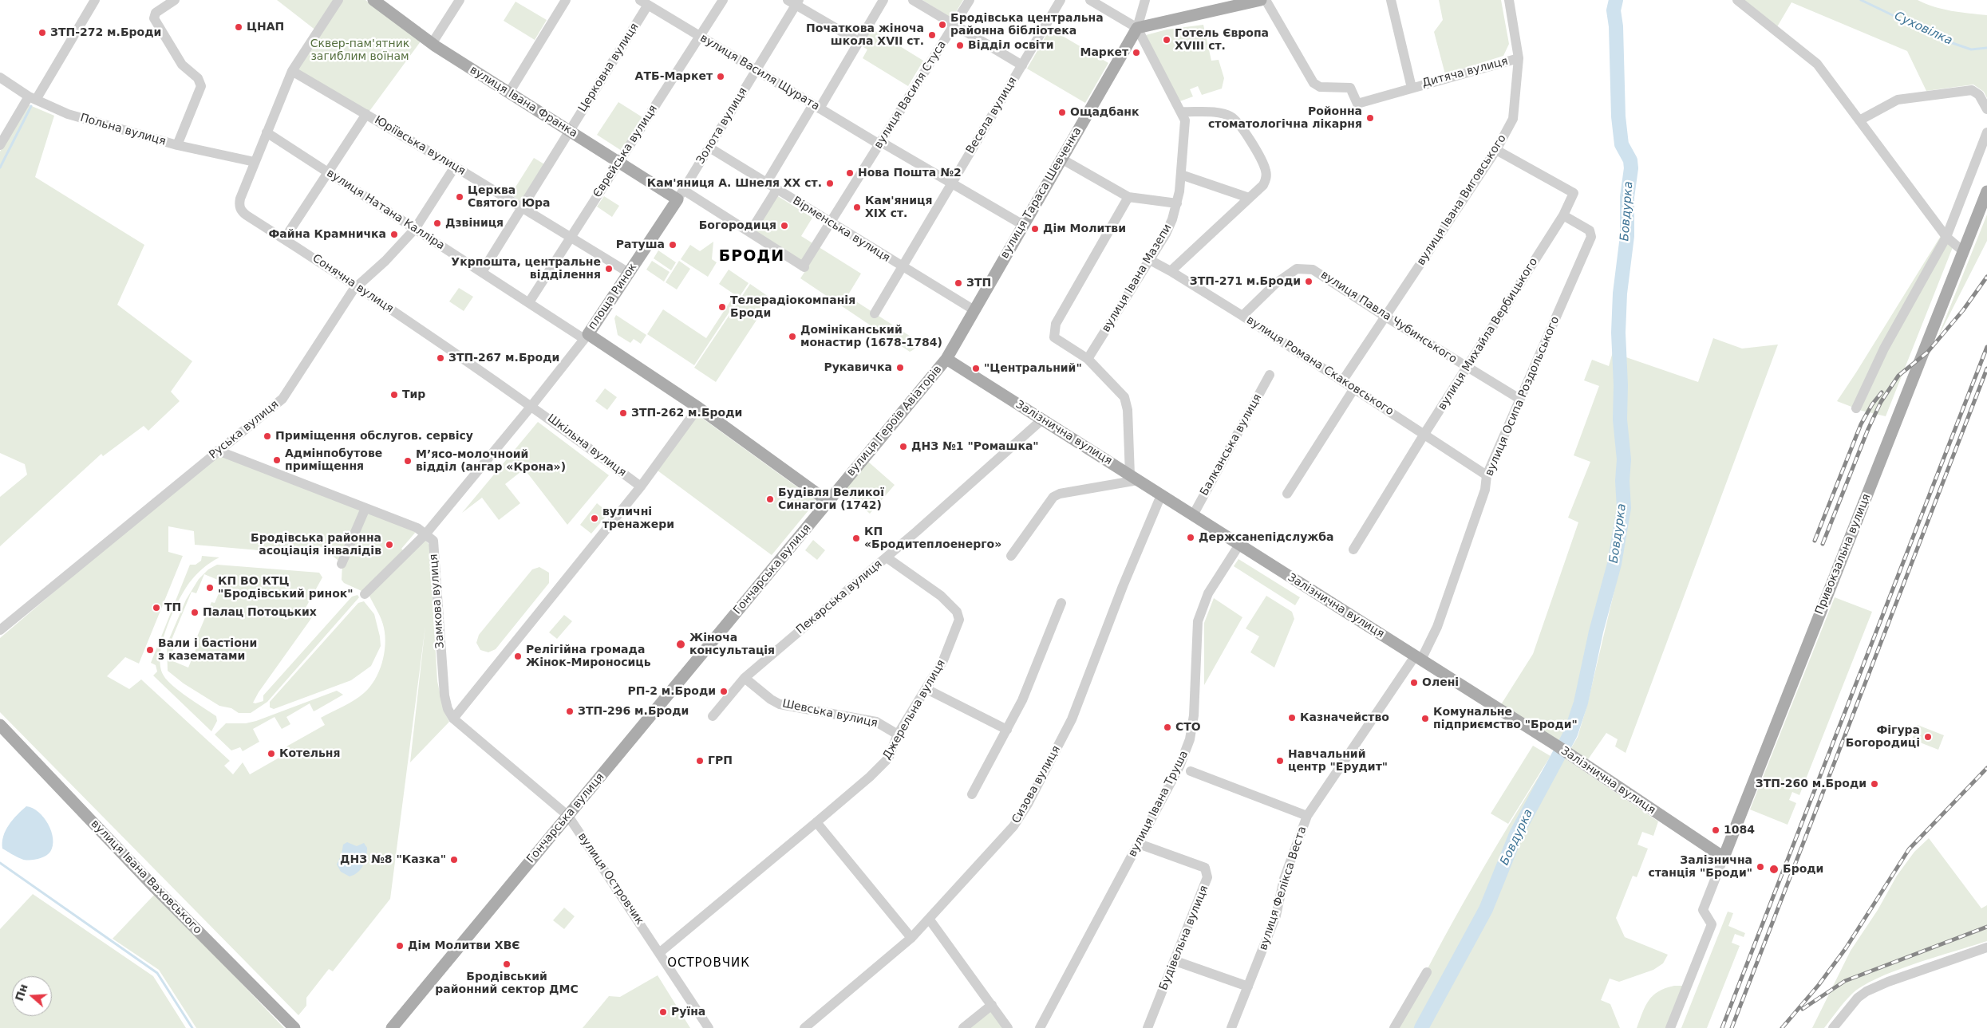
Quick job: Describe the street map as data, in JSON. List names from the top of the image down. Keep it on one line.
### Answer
{"streets":{"main road":["вулиця Івана Франка","вулиця Тараса Шевченка","площа Ринок","вулиця Героїв Авіаторів","Залізнична вулиця","Привокзальна вулиця","Гончарська вулиця","вулиця Івана Ваховського"],"street":["Церковна вулиця","вулиця Василя Щурата","Дитяча вулиця","вулиця Василя Стуса","Весела вулиця","Золота вулиця","Польна вулиця","Юріївська вулиця","Єврейська вулиця","вулиця Івана Виговського","вулиця Натана Калліра","Вірменська вулиця","вулиця Івана Мазепи","Сонячна вулиця","вулиця Павла Чубинського","вулиця Михайла Вербицького","вулиця Романа Скаковського","вулиця Осипа Роздольського","Руська вулиця","Балканська вулиця","Шкільна вулиця","Пекарська вулиця","Замкова вулиця","Джерельна вулиця","Шевська вулиця","Сизова вулиця","вулиця Івана Труша","вулиця Островчик","вулиця Фелікса Веста","Будівельна вулиця"]},"crossings":[["Церковна вулиця","вулиця Василя Щурата"],["Церковна вулиця","вулиця Івана Франка"],["Церковна вулиця","Юріївська вулиця"],["Церковна вулиця","вулиця Натана Калліра"],["вулиця Василя Щурата","вулиця Василя Стуса"],["вулиця Василя Щурата","Весела вулиця"],["вулиця Василя Щурата","Золота вулиця"],["вулиця Василя Щурата","Єврейська вулиця"],["вулиця Василя Щурата","вулиця Тараса Шевченка"],["Дитяча вулиця","вулиця Івана Виговського"],["вулиця Василя Стуса","Вірменська вулиця"],["вулиця Івана Франка","Золота вулиця"],["вулиця Івана Франка","Єврейська вулиця"],["вулиця Івана Франка","площа Ринок"],["Весела вулиця","Вірменська вулиця"],["Золота вулиця","Вірменська вулиця"],["Золота вулиця","площа Ринок"],["Польна вулиця","Сонячна вулиця"],["Юріївська вулиця","Єврейська вулиця"],["Юріївська вулиця","Сонячна вулиця"],["Юріївська вулиця","площа Ринок"],["Юріївська вулиця","Руська вулиця"],["Єврейська вулиця","вулиця Натана Калліра"],["вулиця Тараса Шевченка","Вірменська вулиця"],["вулиця Тараса Шевченка","вулиця Івана Мазепи"],["вулиця Тараса Шевченка","вулиця Героїв Авіаторів"],["вулиця Тараса Шевченка","Залізнична вулиця"],["вулиця Івана Виговського","вулиця Павла Чубинського"],["вулиця Івана Виговського","вулиця Михайла Вербицького"],["вулиця Івана Виговського","вулиця Романа Скаковського"],["вулиця Натана Калліра","Сонячна вулиця"],["вулиця Натана Калліра","площа Ринок"],["вулиця Натана Калліра","Руська вулиця"],["вулиця Івана Мазепи","вулиця Романа Скаковського"],["Сонячна вулиця","площа Ринок"],["Сонячна вулиця","Руська вулиця"],["Сонячна вулиця","Шкільна вулиця"],["площа Ринок","Шкільна вулиця"],["вулиця Павла Чубинського","вулиця Михайла Вербицького"],["вулиця Павла Чубинського","вулиця Романа Скаковського"],["вулиця Павла Чубинського","вулиця Осипа Роздольського"],["вулиця Михайла Вербицького","вулиця Романа Скаковського"],["вулиця Михайла Вербицького","вулиця Осипа Роздольського"],["вулиця Романа Скаковського","вулиця Осипа Роздольського"],["вулиця Осипа Роздольського","Залізнична вулиця"],["вулиця Осипа Роздольського","вулиця Фелікса Веста"],["вулиця Героїв Авіаторів","Залізнична вулиця"],["вулиця Героїв Авіаторів","Гончарська вулиця"],["Залізнична вулиця","Балканська вулиця"],["Залізнична вулиця","Привокзальна вулиця"],["Залізнична вулиця","Пекарська вулиця"],["Залізнична вулиця","Сизова вулиця"],["Залізнична вулиця","вулиця Івана Труша"],["Залізнична вулиця","вулиця Фелікса Веста"],["Гончарська вулиця","вулиця Островчик"],["Пекарська вулиця","Джерельна вулиця"],["Пекарська вулиця","Шевська вулиця"],["Замкова вулиця","вулиця Островчик"],["Джерельна вулиця","Шевська вулиця"],["Джерельна вулиця","вулиця Островчик"],["вулиця Івана Труша","Будівельна вулиця"]],"districts":["БРОДИ","ОСТРОВЧИК"],"water":["Суховілка","Бовдурка"],"parks":["Сквер-пам'ятник загиблим воїнам"],"places":["Бродівська центральна районна бібліотека","ЦНАП","ЗТП-272 м.Броди","Початкова жіноча школа XVII ст.","Готель Європа XVIII ст.","Відділ освіти","Маркет","АТБ-Маркет","Ощадбанк","Ройонна стоматологічна лікарня","Нова Пошта №2","Кам'яниця А. Шнеля XX cт.","Церква Святого Юра","Кам'яниця XIX ст.","Дзвіниця","Богородиця","Дім Молитви","Файна Крамничка","Ратуша","Укрпошта, центральне відділення","ЗТП-271 м.Броди","ЗТП","Телерадіокомпанія Броди","Домініканський монастир (1678-1784)","ЗТП-267 м.Броди","Рукавичка","\"Центральний\"","Тир","ЗТП-262 м.Броди","Приміщення обслугов. сервісу","ДНЗ №1 \"Ромашка\"","Адмінпобутове приміщення","М’ясо-молочноий відділ (ангар «Крона»)","Будівля Великої Синагоги (1742)","вуличні тренажери","Держсанепідслужба","КП «Бродитеплоенерго»","Бродівська районна асоціація інвалідів","КП ВО КТЦ \"Бродівський ринок\"","ТП","Палац Потоцьких","Жіноча консультація","Вали і бастіони з казематами","Релігійна громада Жінок-Мироносиць","Олені","РП-2 м.Броди","ЗТП-296 м.Броди","Казначейство","Комунальне підприємство \"Броди\"","СТО","Фігура Богородиці","Котельня","ГРП","Навчальний центр \"Ерудит\"","ЗТП-260 м.Броди","1084","ДНЗ №8 \"Казка\"","Залізнична станція \"Броди\"","Броди","Дім Молитви ХВЄ","Бродівський районний сектор ДМС","Руїна"],"north":"left"}
